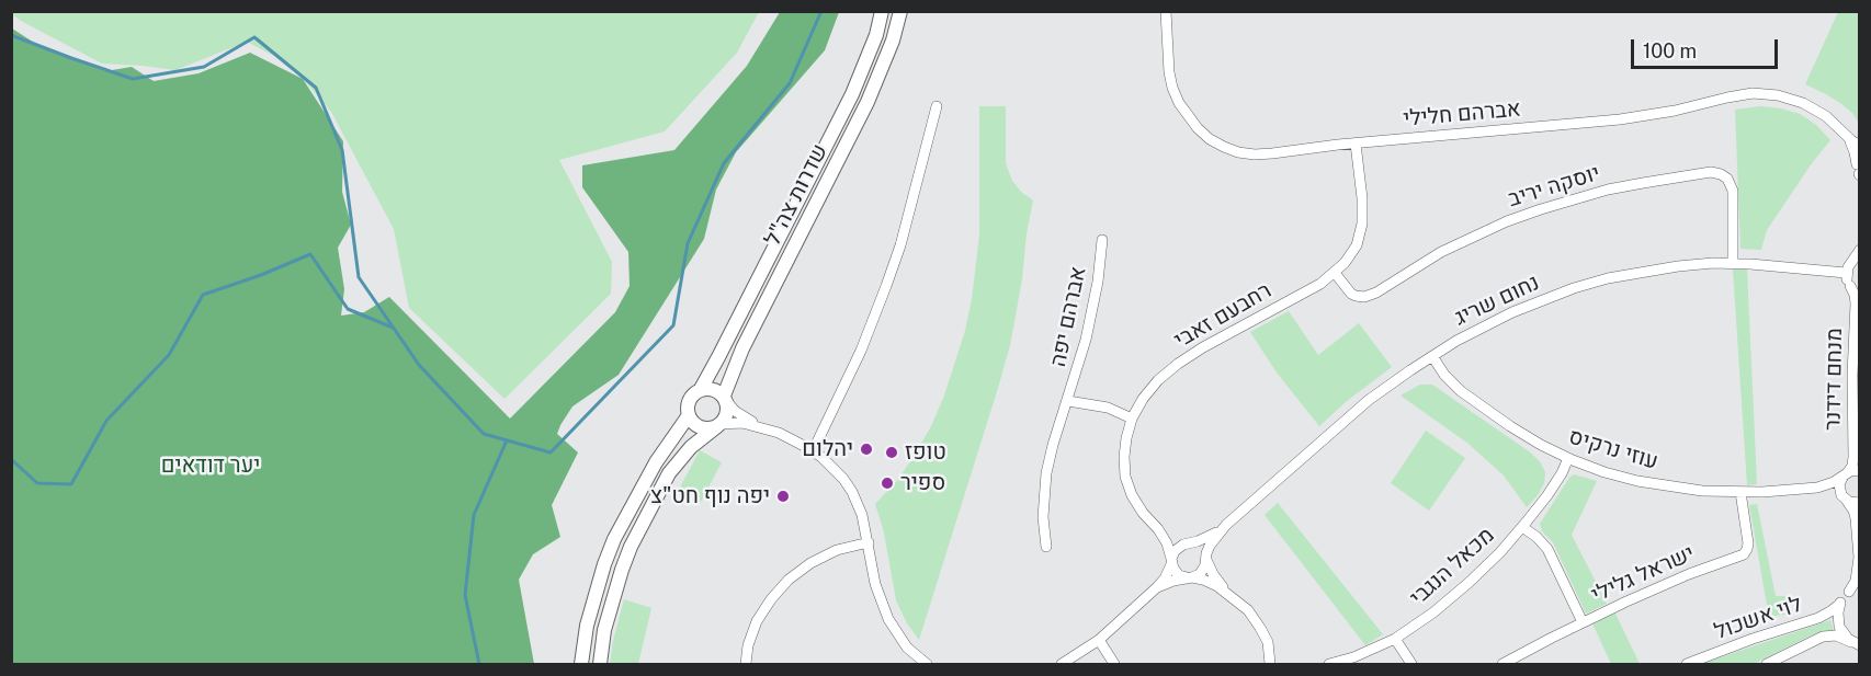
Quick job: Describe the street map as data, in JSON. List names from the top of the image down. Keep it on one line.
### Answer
{"streets":{"main road":["שדרות צה\"ל"],"street":["אברהם חלילי","יוסקה יריב","נחום שריג","רחבעם זאבי","אברהם יפה","מנחם דידנר","עוזי נרקיס","מכאל הנגבי","ישראל גלילי","לוי אשכול"]},"crossings":[["אברהם חלילי","רחבעם זאבי"],["יוסקה יריב","נחום שריג"],["יוסקה יריב","רחבעם זאבי"],["נחום שריג","רחבעם זאבי"],["נחום שריג","מנחם דידנר"],["נחום שריג","עוזי נרקיס"],["רחבעם זאבי","אברהם יפה"],["מנחם דידנר","עוזי נרקיס"],["עוזי נרקיס","מכאל הנגבי"],["עוזי נרקיס","ישראל גלילי"]],"parks":["יער דודאים"],"places":["יהלום","טופז","ספיר","יפה נוף חט\"צ"],"scale_bar":"100 m"}
